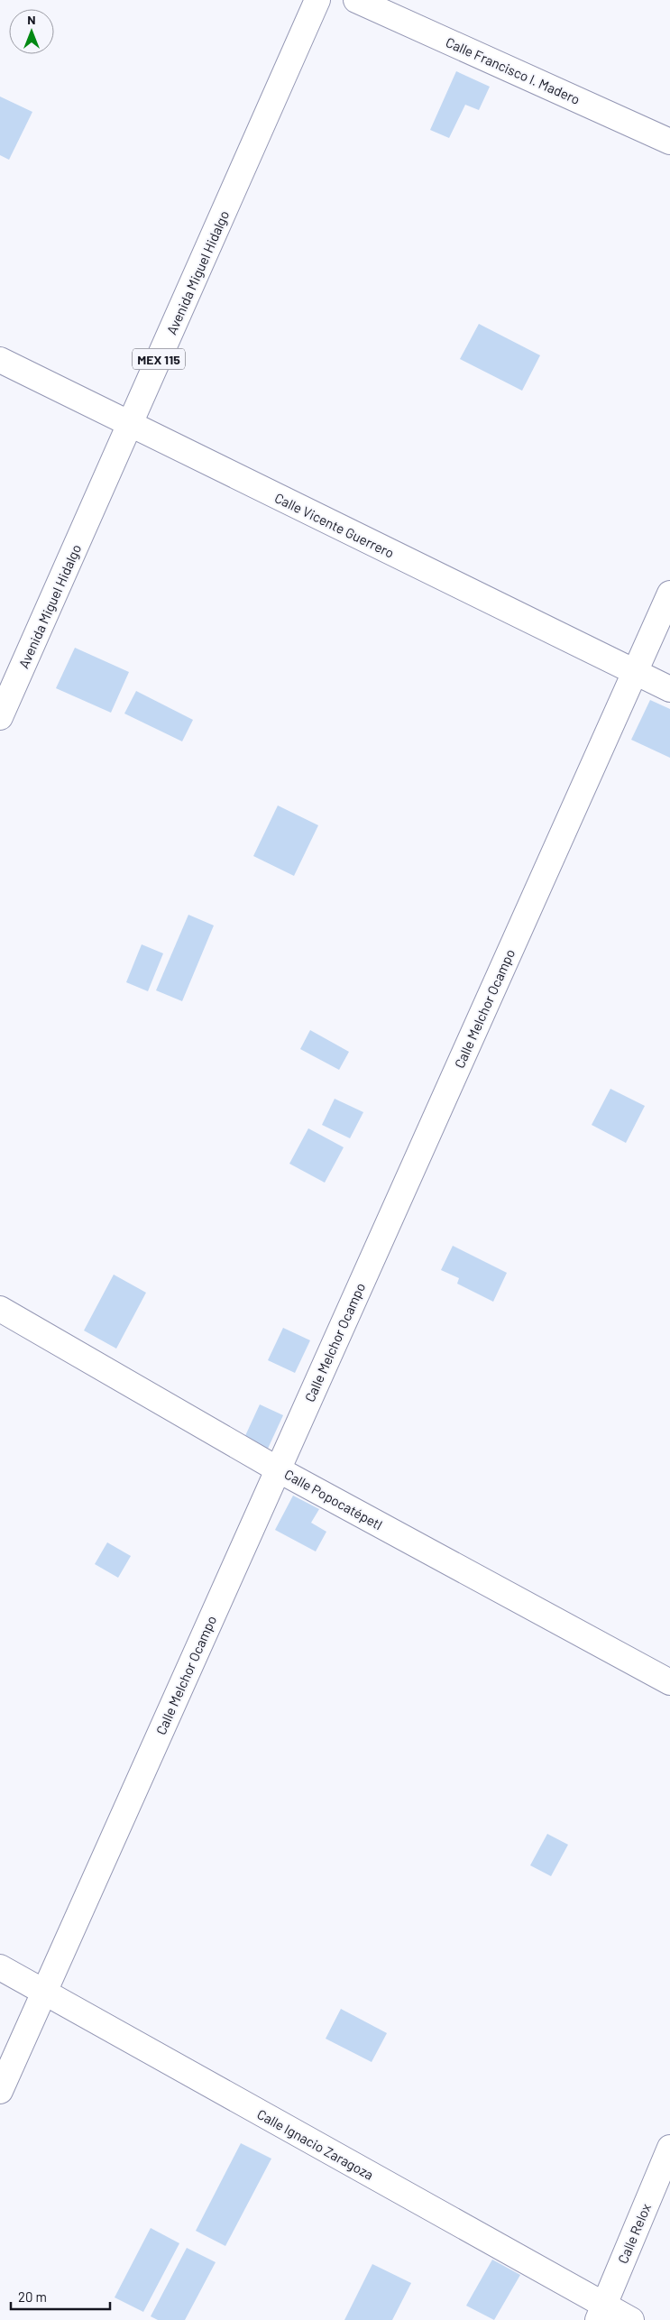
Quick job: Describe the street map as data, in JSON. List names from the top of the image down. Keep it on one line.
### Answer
{"streets":{"street":["Calle Francisco I. Madero","Avenida Miguel Hidalgo","MEX 115","Calle Vicente Guerrero","Calle Melchor Ocampo","Calle Popocatépetl","Calle Ignacio Zaragoza","Calle Relox"]},"crossings":[["Avenida Miguel Hidalgo","Calle Vicente Guerrero"],["Calle Vicente Guerrero","Calle Melchor Ocampo"],["Calle Melchor Ocampo","Calle Popocatépetl"],["Calle Melchor Ocampo","Calle Ignacio Zaragoza"],["Calle Ignacio Zaragoza","Calle Relox"]],"scale_bar":"20 m","north":"top"}
